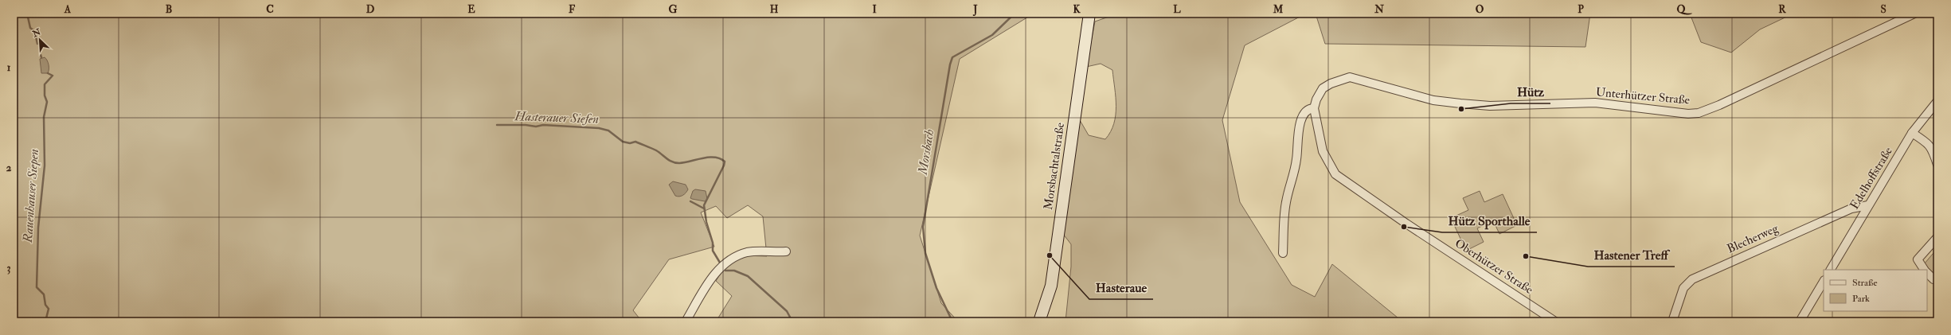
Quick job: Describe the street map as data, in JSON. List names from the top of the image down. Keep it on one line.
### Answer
{"streets":{"main road":["Morsbachtalstraße"],"street":["Unterhützer Straße","Edelhoffstraße","Blecherweg","Oberhützer Straße"]},"crossings":[["Unterhützer Straße","Oberhützer Straße"],["Edelhoffstraße","Blecherweg"]],"water":["Hasterauer Siefen","Morsbach","Rauenhauser Siepen"],"places":["Hütz","Hütz Sporthalle","Hasteraue","Hastener Treff"],"legend":["Straße","Park"],"north":"top left","grid":{"columns":["A","B","C","D","E","F","G","H","I","J","K","L","M","N","O","P","Q","R","S"],"rows":["1","2","3"]}}
